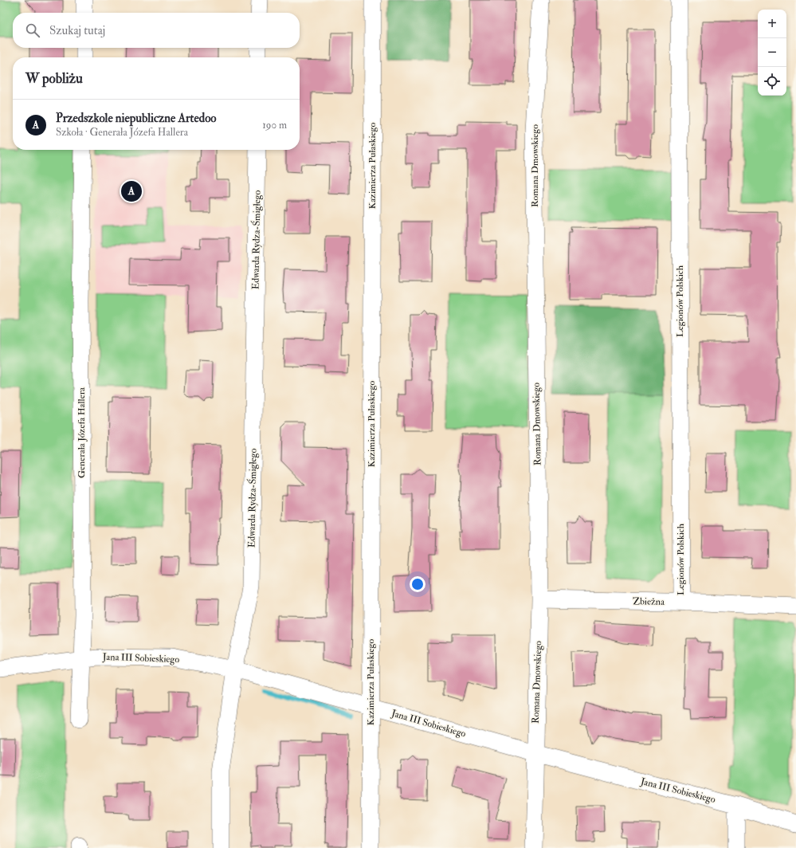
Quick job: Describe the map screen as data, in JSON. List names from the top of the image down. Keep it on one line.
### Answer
{"streets":{"street":["Kazimierza Pułaskiego","Romana Dmowskiego","Edwarda Rydza-Śmigłego","Legionów Polskich","Generała Józefa Hallera","Zbieżna","Jana III Sobieskiego"]},"crossings":[["Kazimierza Pułaskiego","Jana III Sobieskiego"],["Romana Dmowskiego","Zbieżna"],["Romana Dmowskiego","Jana III Sobieskiego"],["Edwarda Rydza-Śmigłego","Jana III Sobieskiego"],["Legionów Polskich","Zbieżna"],["Generała Józefa Hallera","Jana III Sobieskiego"]],"page":{"map_buttons":["+","−"],"search":"Szukaj tutaj","heading":"W pobliżu","list":[{"mark":"A","name":"Przedszkole niepubliczne Artedoo","note":"Szkoła · Generała Józefa Hallera","value":"190 m"}],"pins":"A"}}
